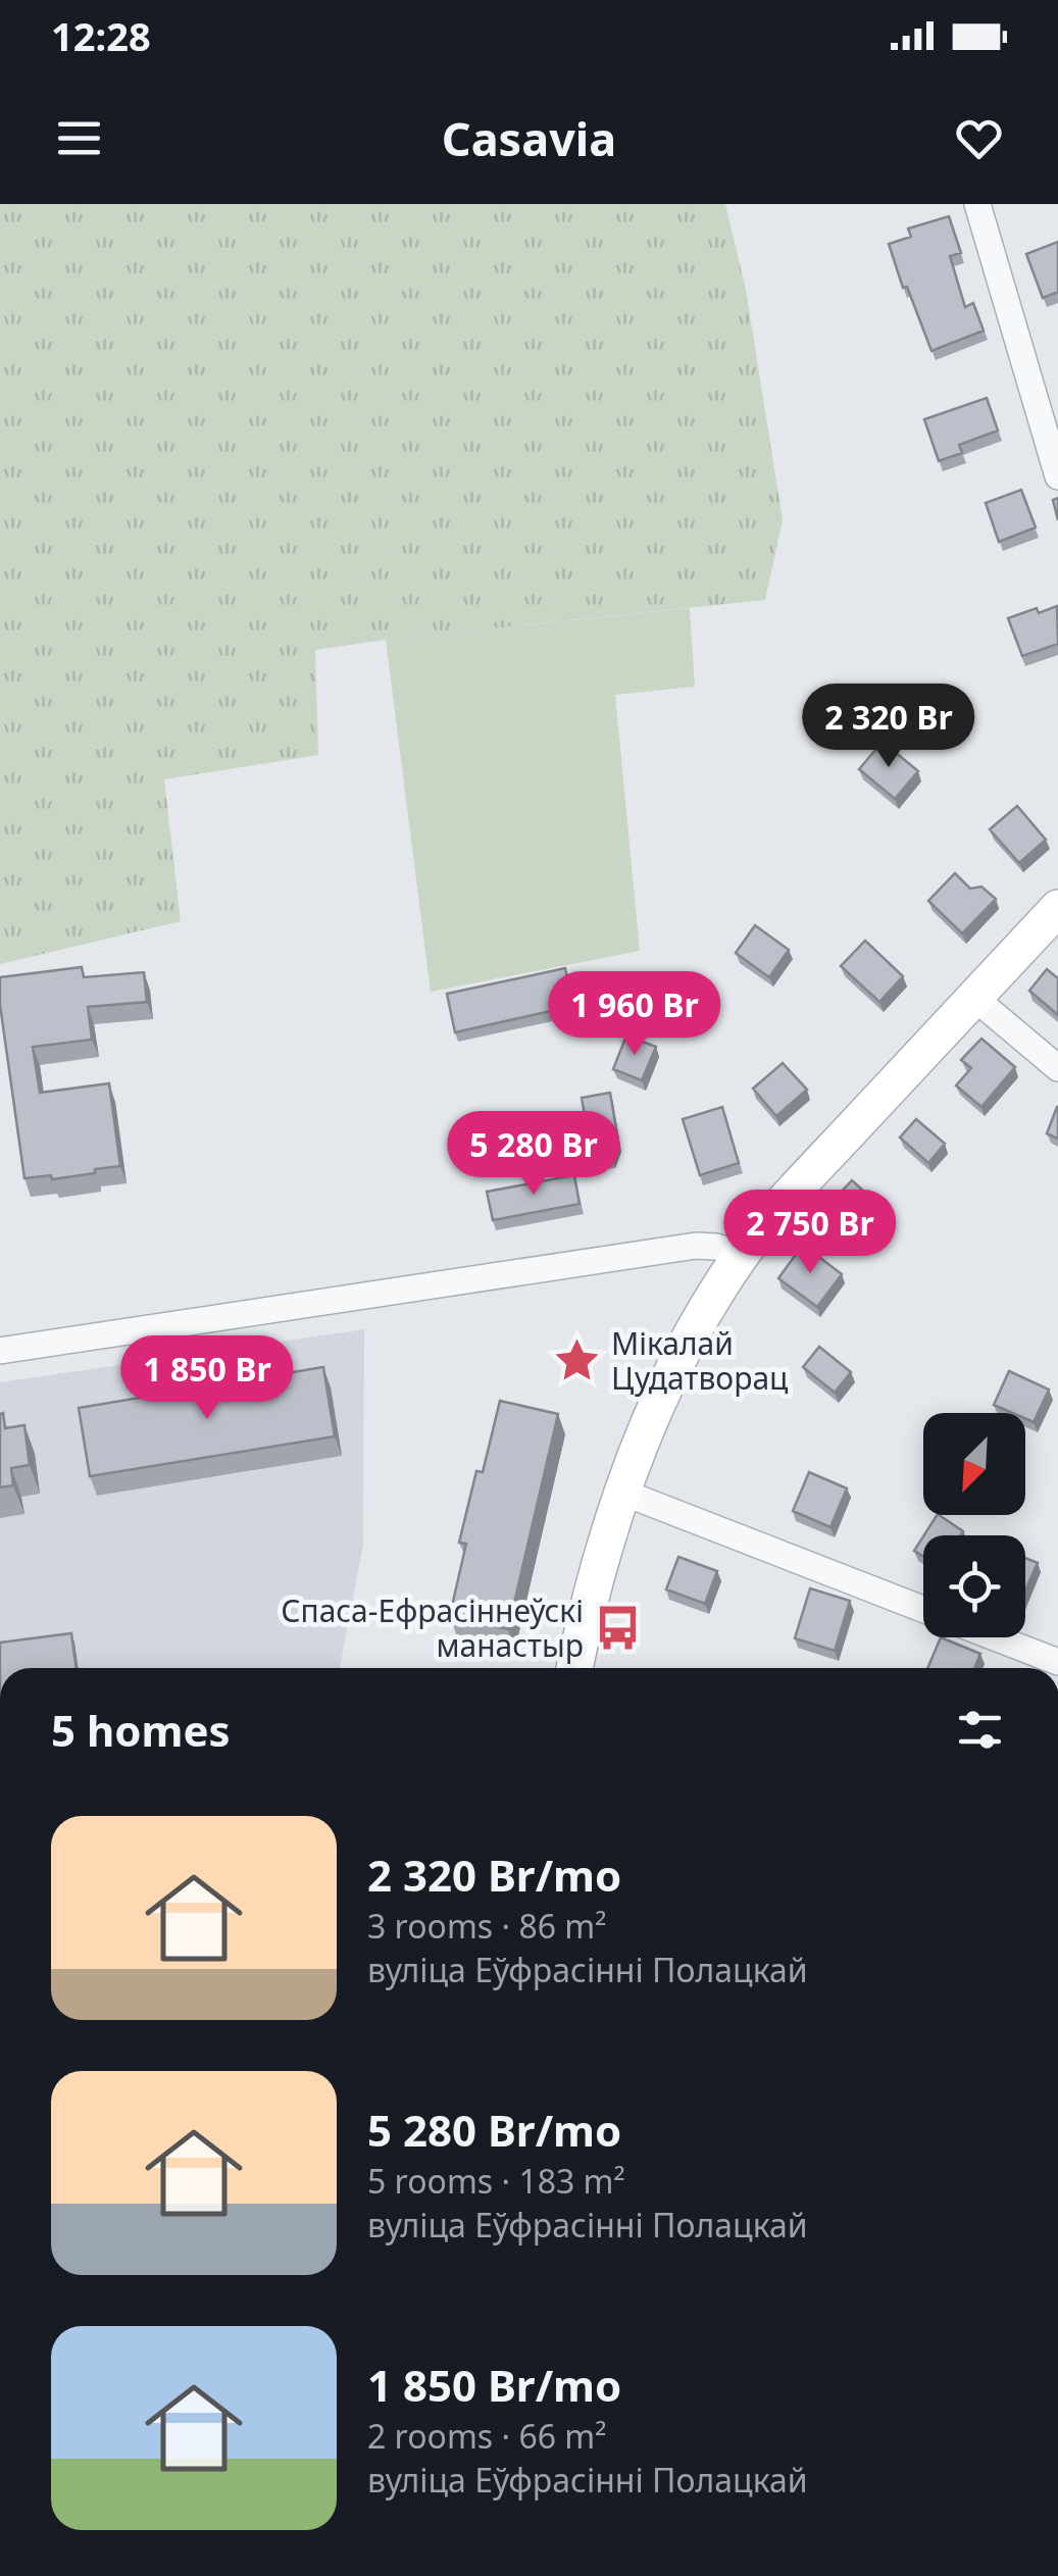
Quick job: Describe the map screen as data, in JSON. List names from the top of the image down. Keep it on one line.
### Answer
{"places":{"place":["Мікалай Цудатворац"],"bus stop":["Спаса-Ефрасіннеўскі манастыр"]},"north":"bottom left","page":{"status":"12:28","header":"Casavia","price":["2 320 Br","1 960 Br","5 280 Br","2 750 Br","1 850 Br"],"heading":"5 homes","list":[{"name":"2 320 Br/mo","note":"3 rooms · 86 m² · вуліца Еўфрасінні Полацкай"},{"name":"5 280 Br/mo","note":"5 rooms · 183 m² · вуліца Еўфрасінні Полацкай"},{"name":"1 850 Br/mo","note":"2 rooms · 66 m² · вуліца Еўфрасінні Полацкай"}]}}
